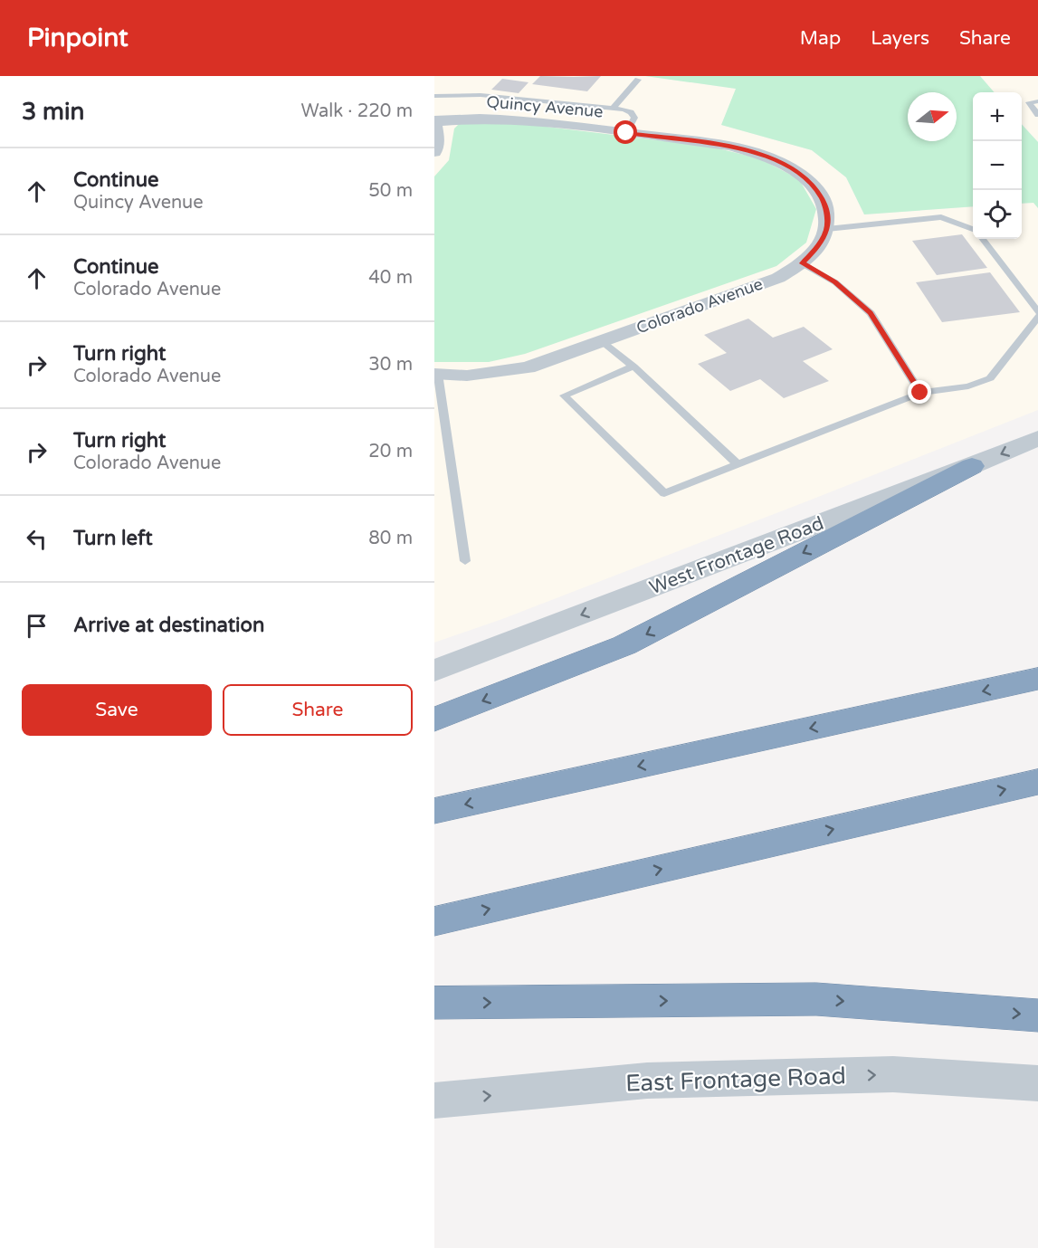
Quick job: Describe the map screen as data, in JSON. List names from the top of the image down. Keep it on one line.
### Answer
{"streets":{"street":["Quincy Avenue","Colorado Avenue","West Frontage Road","East Frontage Road"]},"crossings":[["Quincy Avenue","Colorado Avenue"]],"one_way":["West Frontage Road","East Frontage Road"],"north":"right","page":{"header":"Pinpoint","nav":["Map","Layers","Share"],"heading":["3 min","Walk · 220 m"],"map_buttons":["+","−"],"list":[["Continue","Quincy Avenue","50 m"],["Continue","Colorado Avenue","40 m"],["Turn right","Colorado Avenue","30 m"],["Turn right","Colorado Avenue","20 m"],["Turn left","80 m"],"Arrive at destination"],"buttons":["Save","Share"]}}
